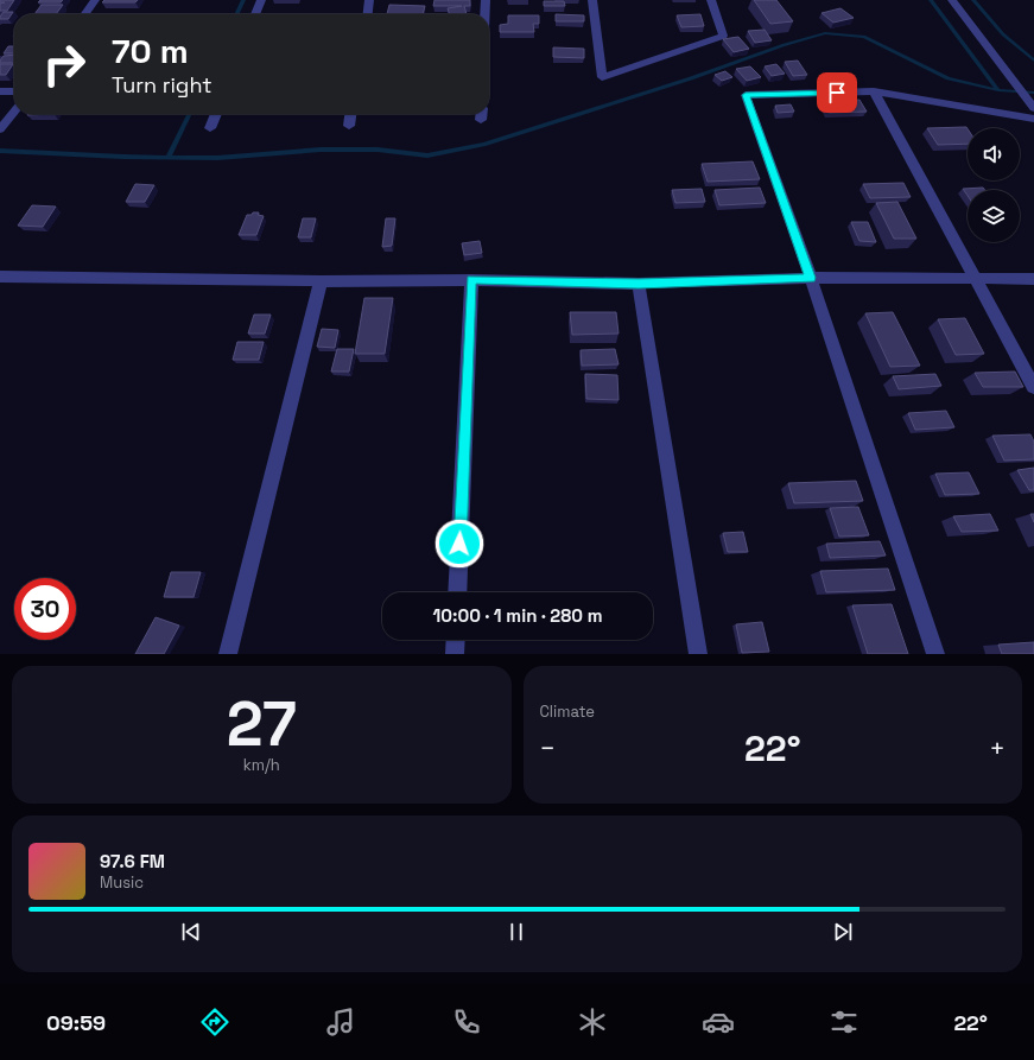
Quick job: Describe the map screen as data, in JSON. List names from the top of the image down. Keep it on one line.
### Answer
{"page":{"turn":["70 m","Turn right"],"limit":"30","trip":"10:00 · 1 min · 280 m","tile":[["27","km/h"],"Climate"],"heat":["−","22°","+"],"song":["97.6 FM","Music"],"tabs":["09:59","22°"]}}
